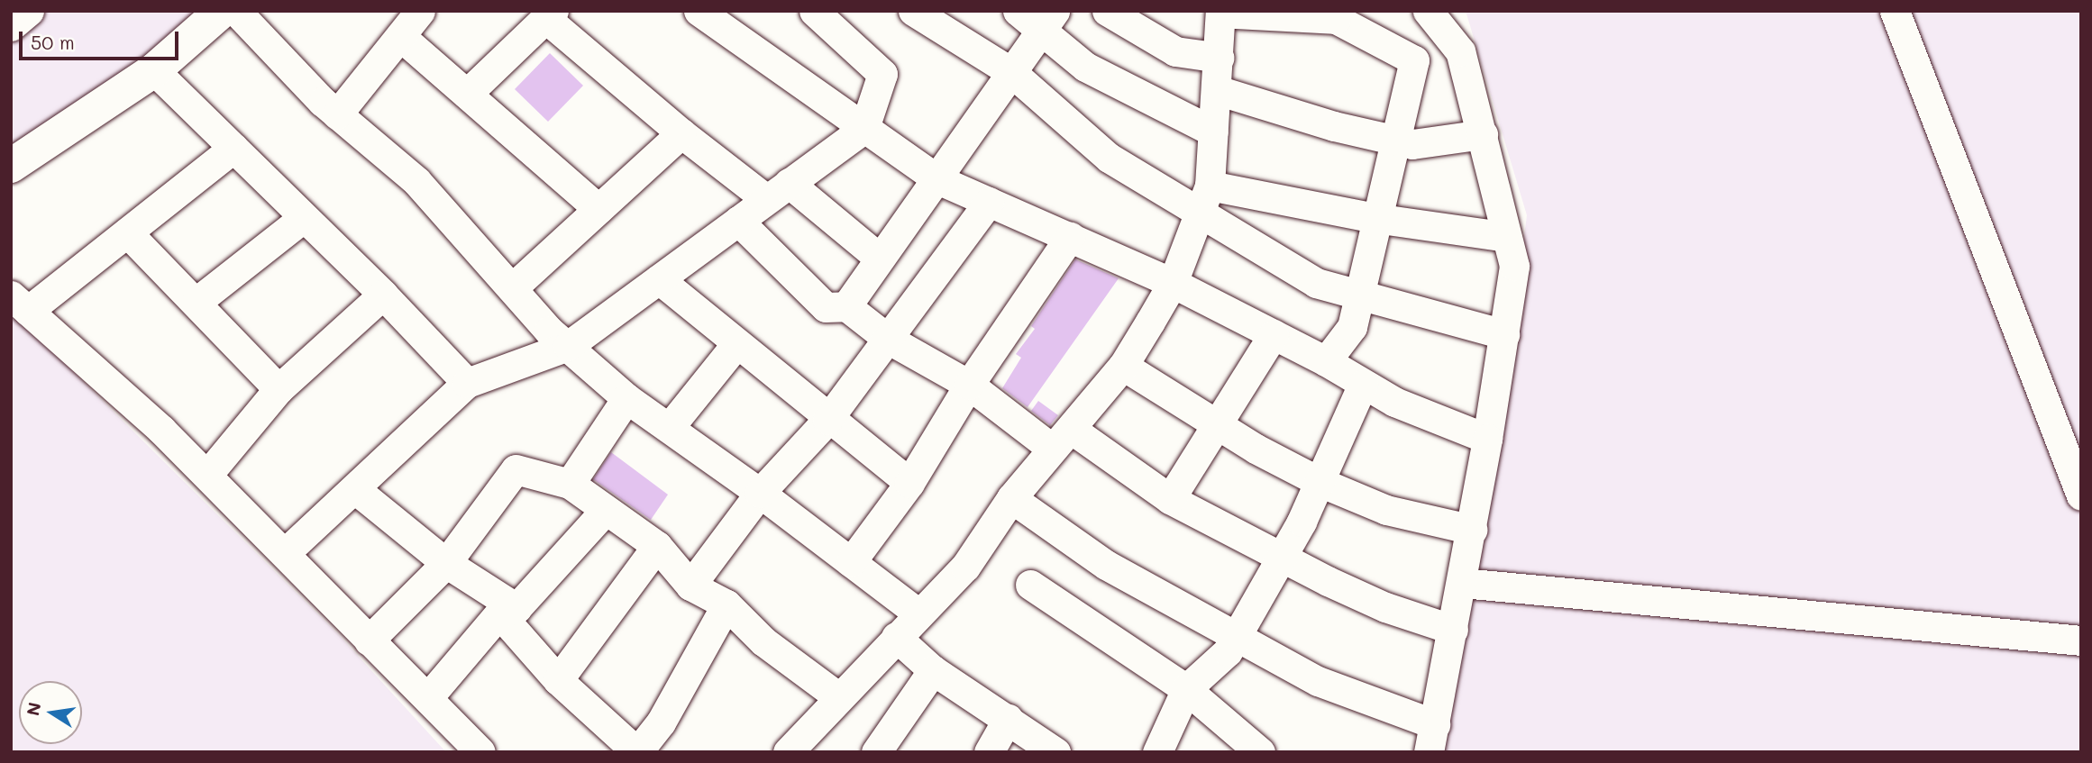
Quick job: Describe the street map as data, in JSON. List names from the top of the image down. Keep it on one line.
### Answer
{"scale_bar":"50 m","north":"left"}
